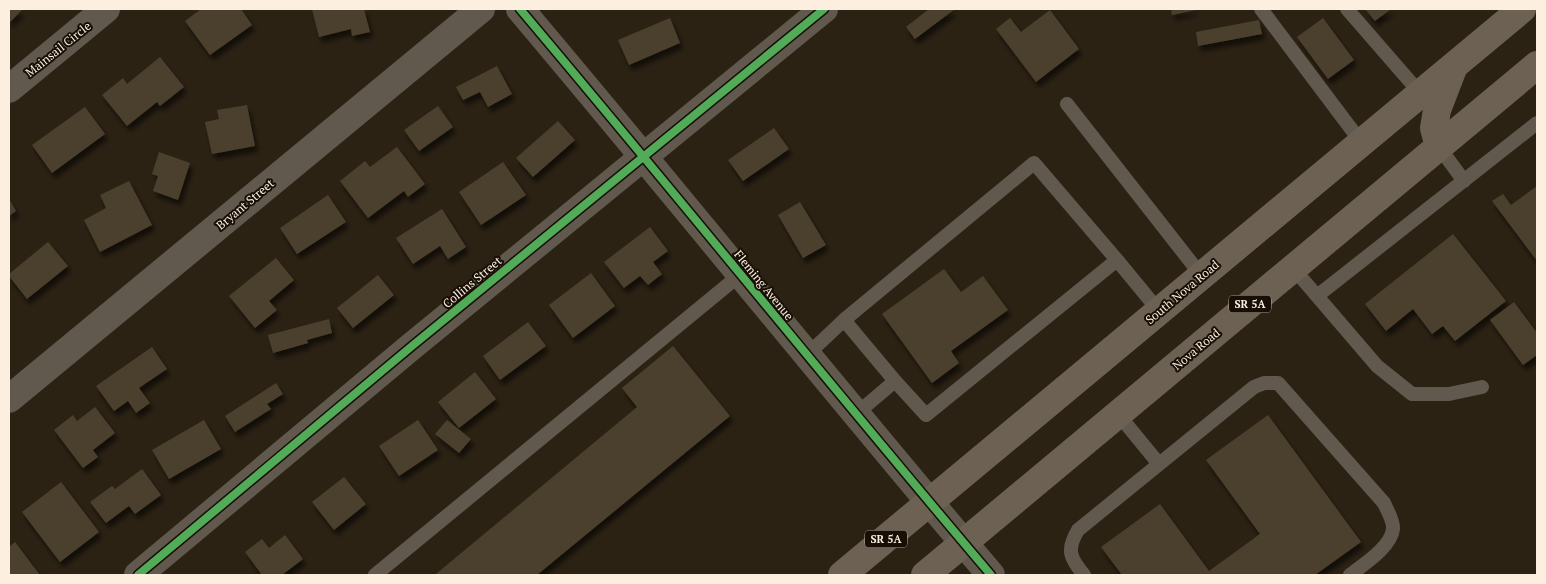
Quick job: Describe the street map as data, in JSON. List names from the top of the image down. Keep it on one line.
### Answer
{"streets":{"main road":["South Nova Road","SR 5A","Nova Road"],"street":["Mainsail Circle","Bryant Street","Collins Street","Fleming Avenue"]},"crossings":[["Collins Street","Fleming Avenue"],["Fleming Avenue","South Nova Road"],["Fleming Avenue","Nova Road"]]}
